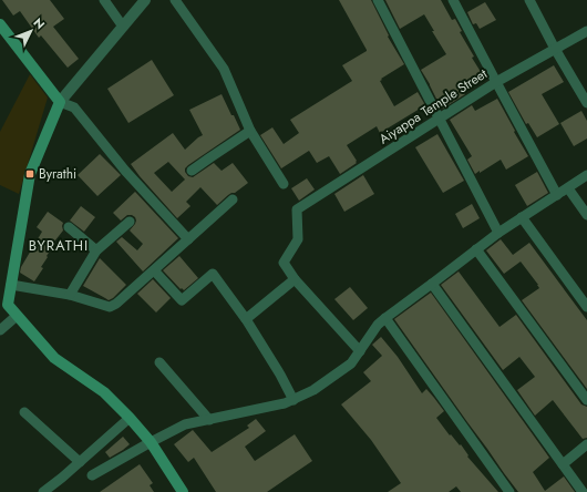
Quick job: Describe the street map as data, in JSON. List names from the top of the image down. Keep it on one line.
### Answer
{"streets":{"street":["Aiyappa Temple Street"]},"districts":["BYRATHI"],"places":{"transit":["Byrathi"]},"north":"top right"}
